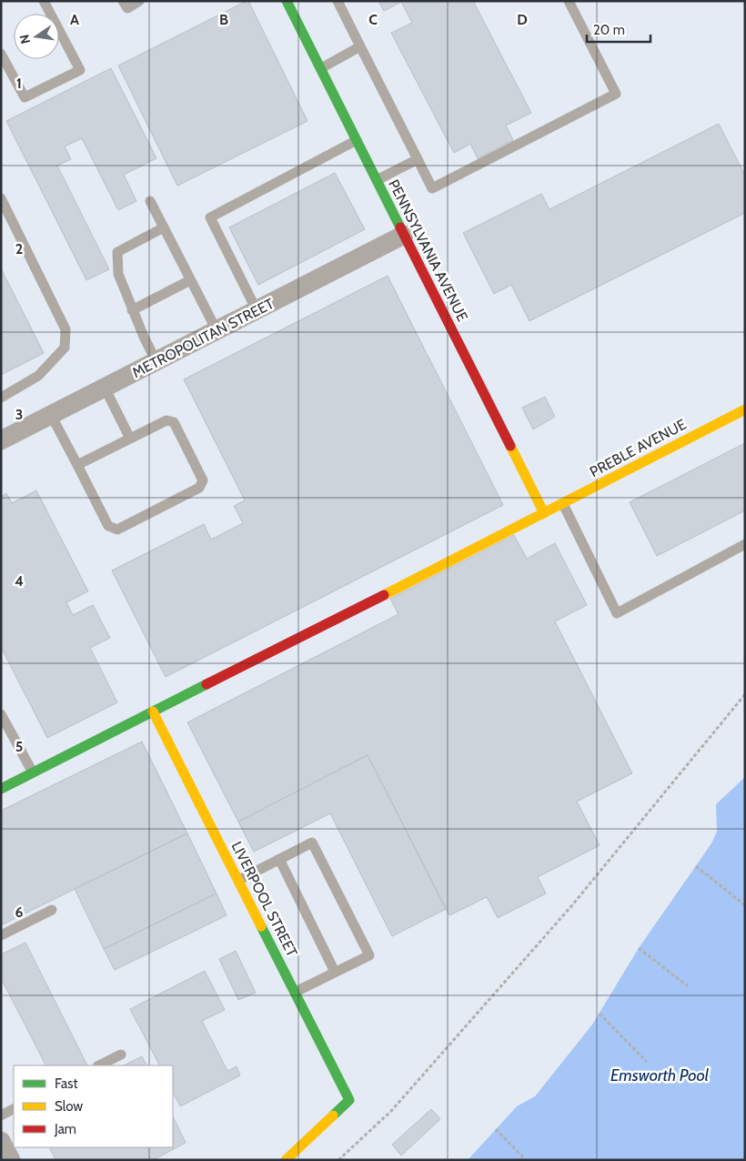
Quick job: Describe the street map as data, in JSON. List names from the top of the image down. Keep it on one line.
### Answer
{"streets":{"street":["PENNSYLVANIA AVENUE","METROPOLITAN STREET","PREBLE AVENUE","LIVERPOOL STREET"]},"crossings":[["PENNSYLVANIA AVENUE","METROPOLITAN STREET"],["PENNSYLVANIA AVENUE","PREBLE AVENUE"],["PREBLE AVENUE","LIVERPOOL STREET"]],"water":["Emsworth Pool"],"legend":["Fast","Slow","Jam"],"scale_bar":"20 m","north":"left","grid":{"columns":["A","B","C","D"],"rows":["1","2","3","4","5","6"]}}
